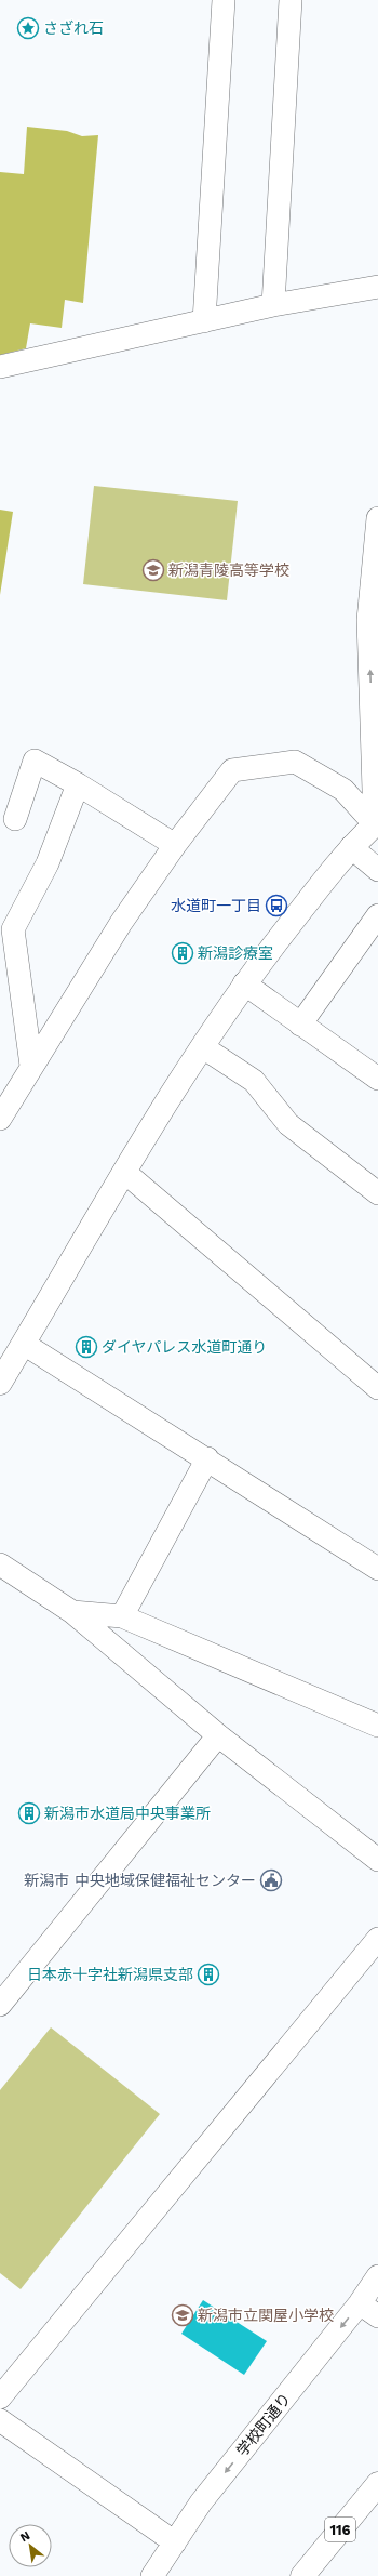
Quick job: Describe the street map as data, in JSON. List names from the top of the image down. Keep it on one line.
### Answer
{"streets":{"main road":["116"],"street":["学校町通り"]},"one_way":["学校町通り"],"places":{"place":["さざれ石"],"school or university":["新潟青陵高等学校","新潟市立関屋小学校"],"bus stop":["水道町一丁目"],"building":["新潟診療室","ダイヤパレス水道町通り","新潟市水道局中央事業所","日本赤十字社新潟県支部"],"public building":["新潟市 中央地域保健福祉センター"]},"north":"top left"}
